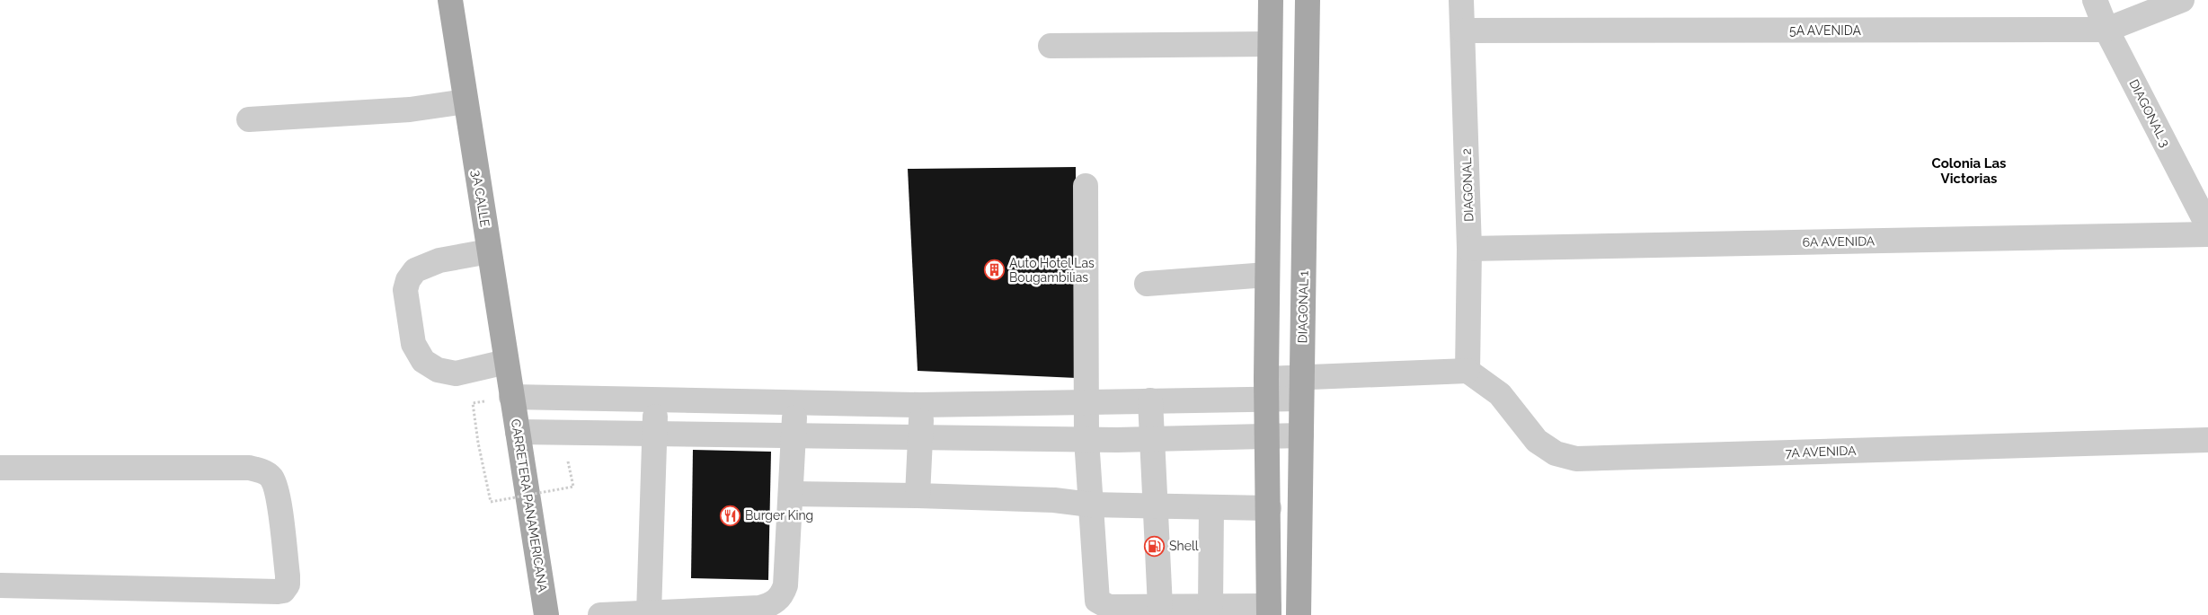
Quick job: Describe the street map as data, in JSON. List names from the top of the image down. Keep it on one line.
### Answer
{"streets":{"main road":["3A CALLE","DIAGONAL 1","CARRETERA PANAMERICANA"],"street":["5A AVENIDA","DIAGONAL 3","DIAGONAL 2","6A AVENIDA","7A AVENIDA"]},"crossings":[["5A AVENIDA","DIAGONAL 3"],["5A AVENIDA","DIAGONAL 2"],["DIAGONAL 2","6A AVENIDA"],["DIAGONAL 2","7A AVENIDA"],["3A CALLE","CARRETERA PANAMERICANA"]],"districts":["Colonia Las Victorias"],"places":{"building":["Auto Hotel Las Bougambilias"],"restaurant":["Burger King"],"fuel station":["Shell"]}}
